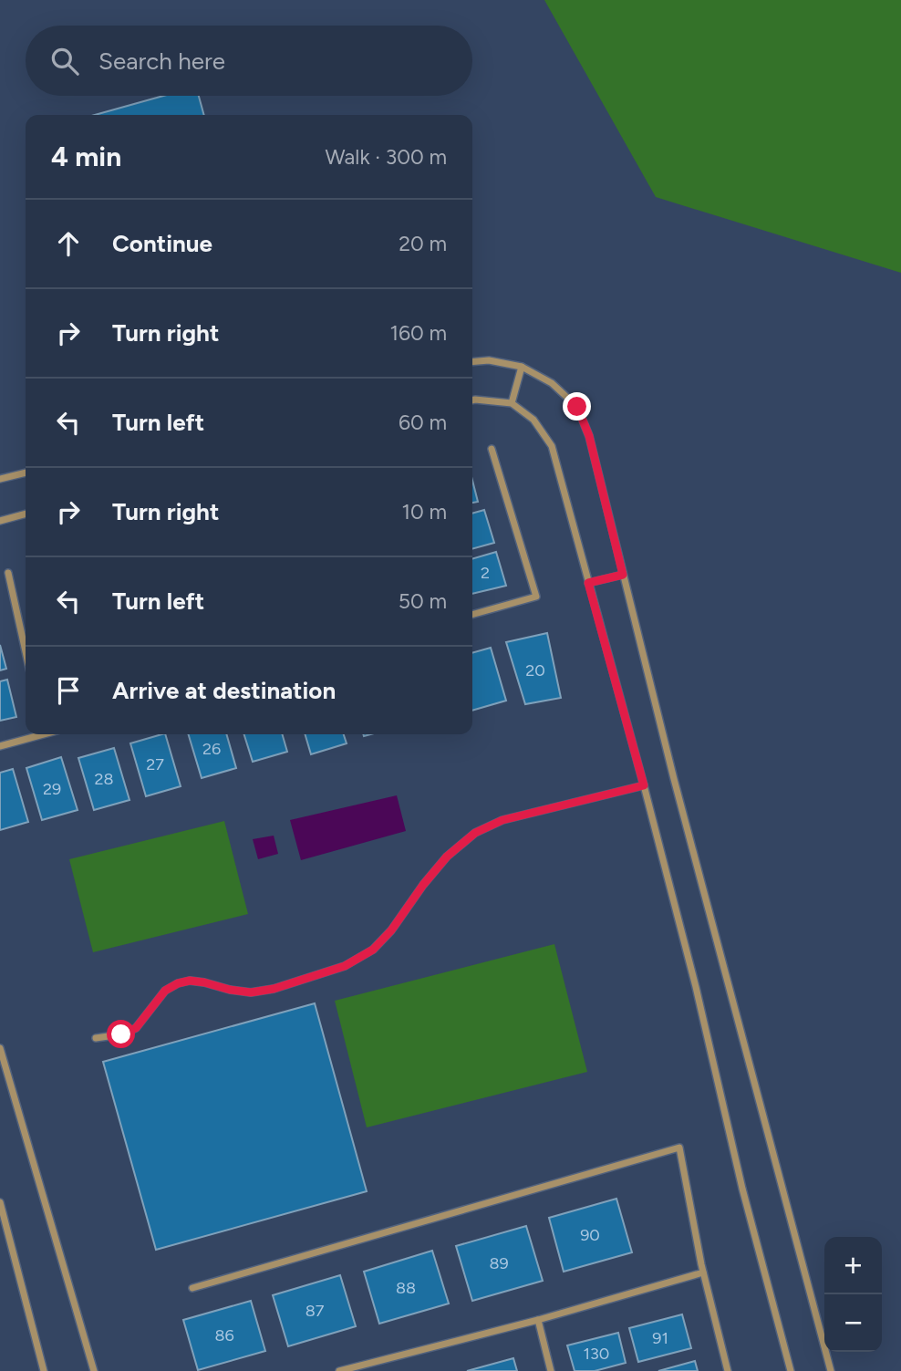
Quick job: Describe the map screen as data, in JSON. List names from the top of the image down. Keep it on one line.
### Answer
{"house_numbers":["2","20","26","27","28","29","90","89","88","87","86","91","130"],"page":{"search":"Search here","heading":["4 min","Walk · 300 m"],"list":[["Continue","20 m"],["Turn right","160 m"],["Turn left","60 m"],["Turn right","10 m"],["Turn left","50 m"],"Arrive at destination"],"map_buttons":["+","−"]}}
